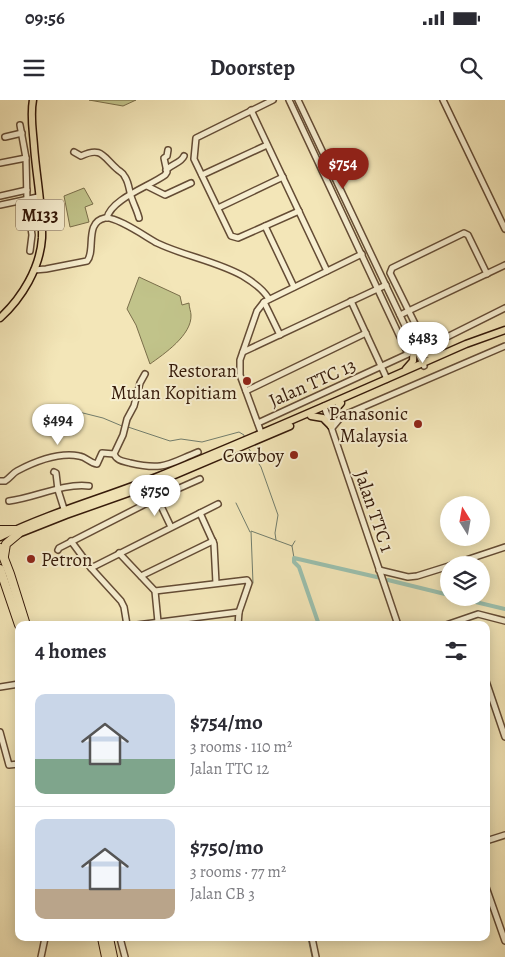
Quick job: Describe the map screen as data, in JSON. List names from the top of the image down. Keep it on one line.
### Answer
{"streets":{"main road":["M133"],"street":["Jalan TTC 13","Jalan TTC 1"]},"places":["Restoran Mulan Kopitiam","Panasonic Malaysia","Cowboy","Petron"],"north":"top","page":{"status":"09:56","header":"Doorstep","price":["$754","$483","$494","$750"],"heading":"4 homes","list":[{"name":"$754/mo","note":"3 rooms · 110 m² · Jalan TTC 12"},{"name":"$750/mo","note":"3 rooms · 77 m² · Jalan CB 3"}]}}
